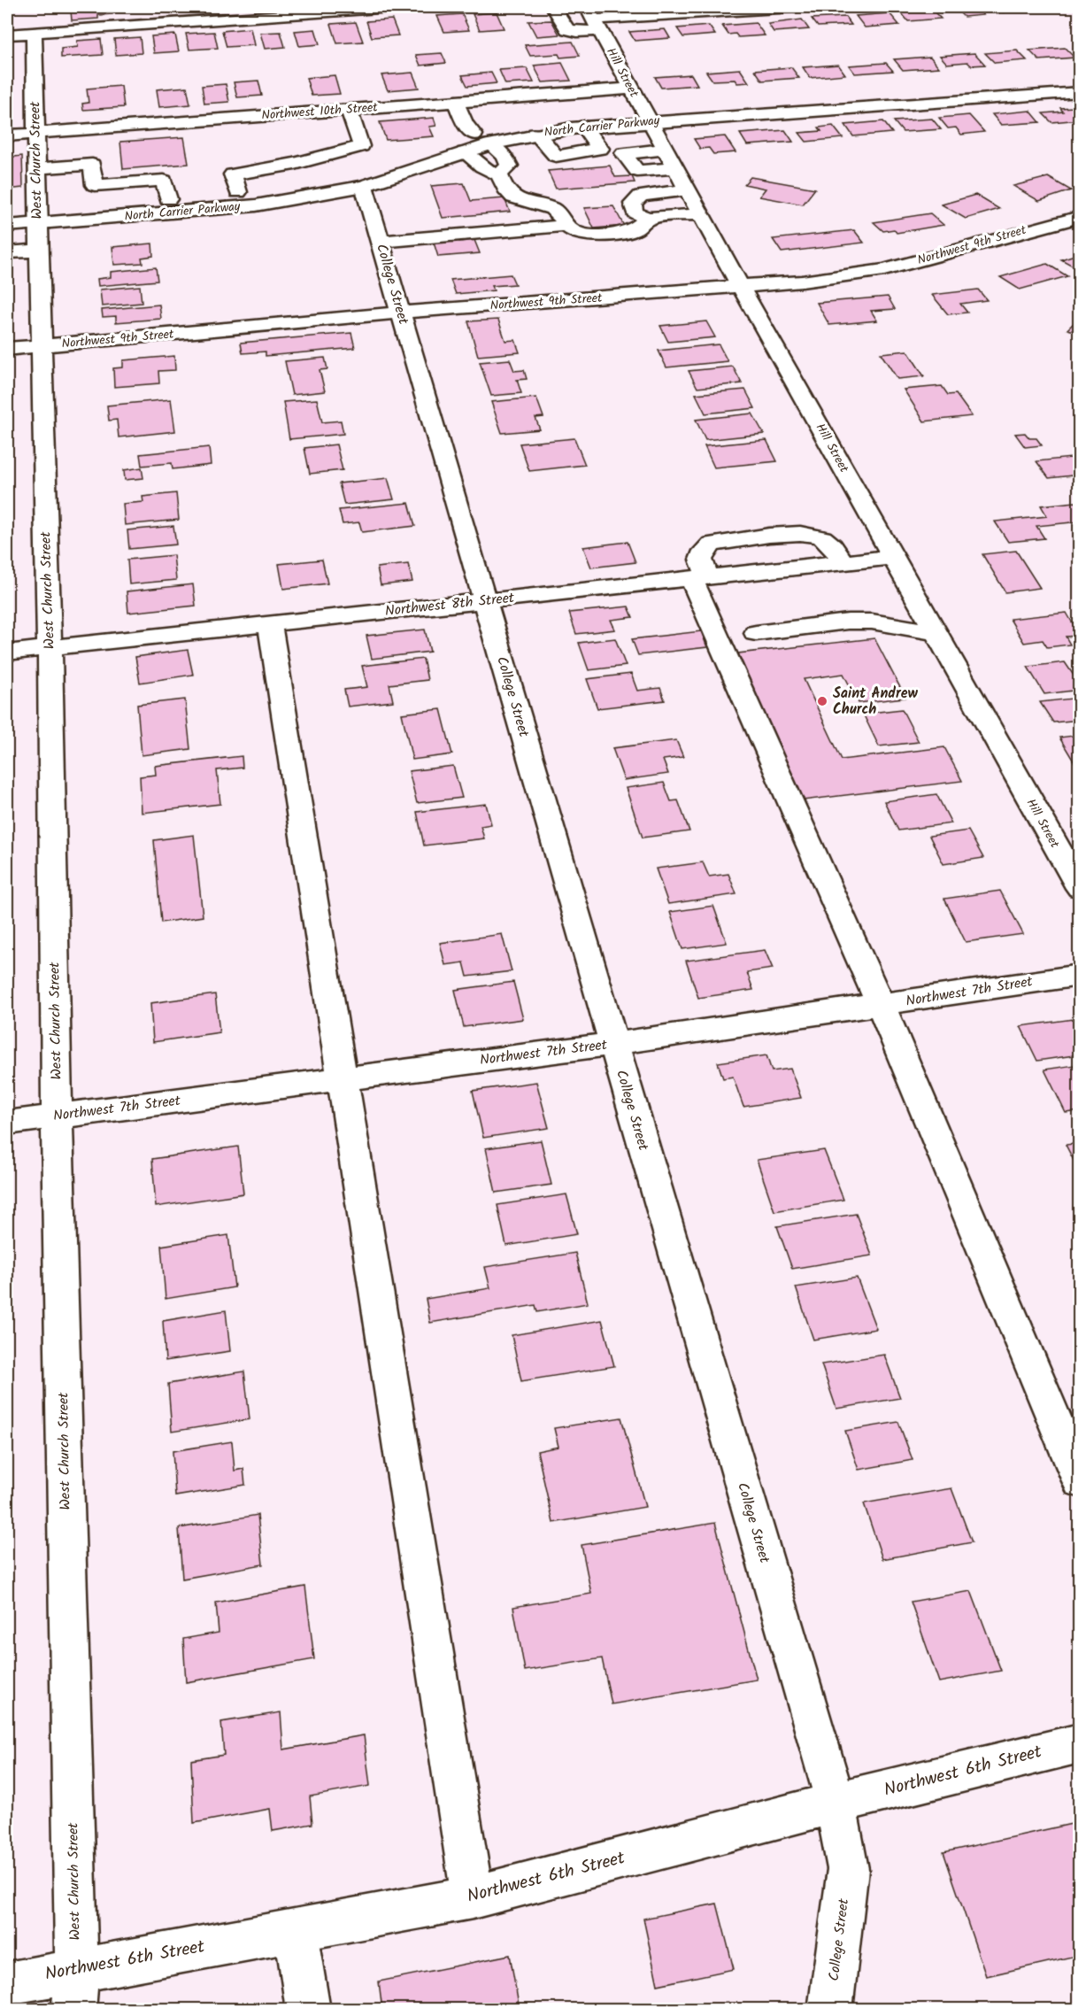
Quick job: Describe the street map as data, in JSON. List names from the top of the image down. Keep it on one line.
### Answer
{"streets":{"street":["Hill Street","Northwest 10th Street","North Carrier Parkway","West Church Street","Northwest 9th Street","College Street","Northwest 8th Street","Northwest 7th Street","Northwest 6th Street"]},"crossings":[["Hill Street","Northwest 10th Street"],["Hill Street","North Carrier Parkway"],["Hill Street","Northwest 9th Street"],["Hill Street","Northwest 8th Street"],["Northwest 10th Street","West Church Street"],["North Carrier Parkway","West Church Street"],["North Carrier Parkway","College Street"],["West Church Street","Northwest 9th Street"],["West Church Street","Northwest 8th Street"],["West Church Street","Northwest 7th Street"],["West Church Street","Northwest 6th Street"],["Northwest 9th Street","College Street"],["College Street","Northwest 8th Street"],["College Street","Northwest 7th Street"],["College Street","Northwest 6th Street"]],"places":["Saint Andrew Church"]}
